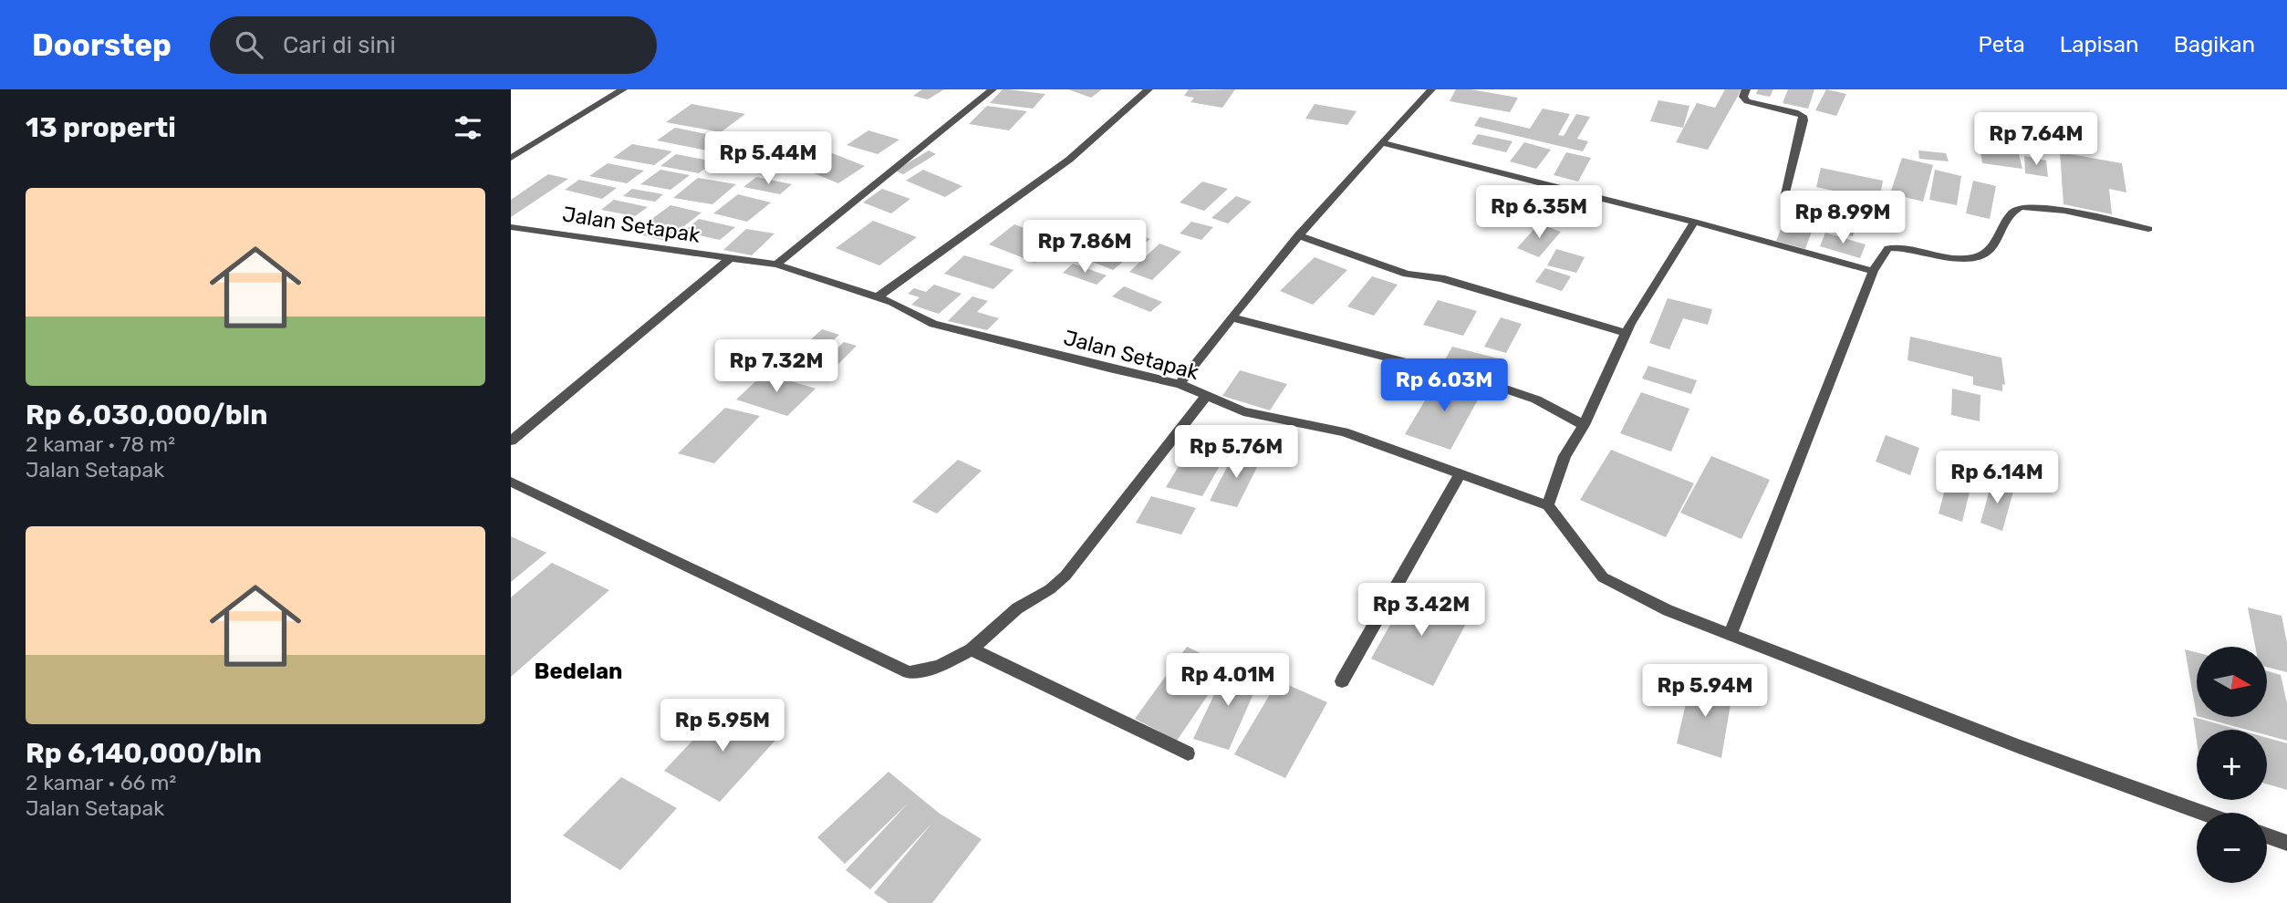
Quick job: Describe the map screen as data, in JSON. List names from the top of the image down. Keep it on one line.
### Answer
{"streets":{"street":["Jalan Setapak"]},"districts":["Bedelan"],"north":"right","page":{"header":"Doorstep","search":"Cari di sini","nav":["Peta","Lapisan","Bagikan"],"heading":"13 properti","price":["Rp 7.64M","Rp 5.44M","Rp 6.35M","Rp 8.99M","Rp 7.86M","Rp 7.32M","Rp 6.03M","Rp 5.76M","Rp 6.14M","Rp 3.42M","Rp 4.01M","Rp 5.94M","Rp 5.95M"],"list":[{"name":"Rp 6,030,000/bln","note":"2 kamar · 78 m² · Jalan Setapak"},{"name":"Rp 6,140,000/bln","note":"2 kamar · 66 m² · Jalan Setapak"}],"map_buttons":["+","−"]}}
